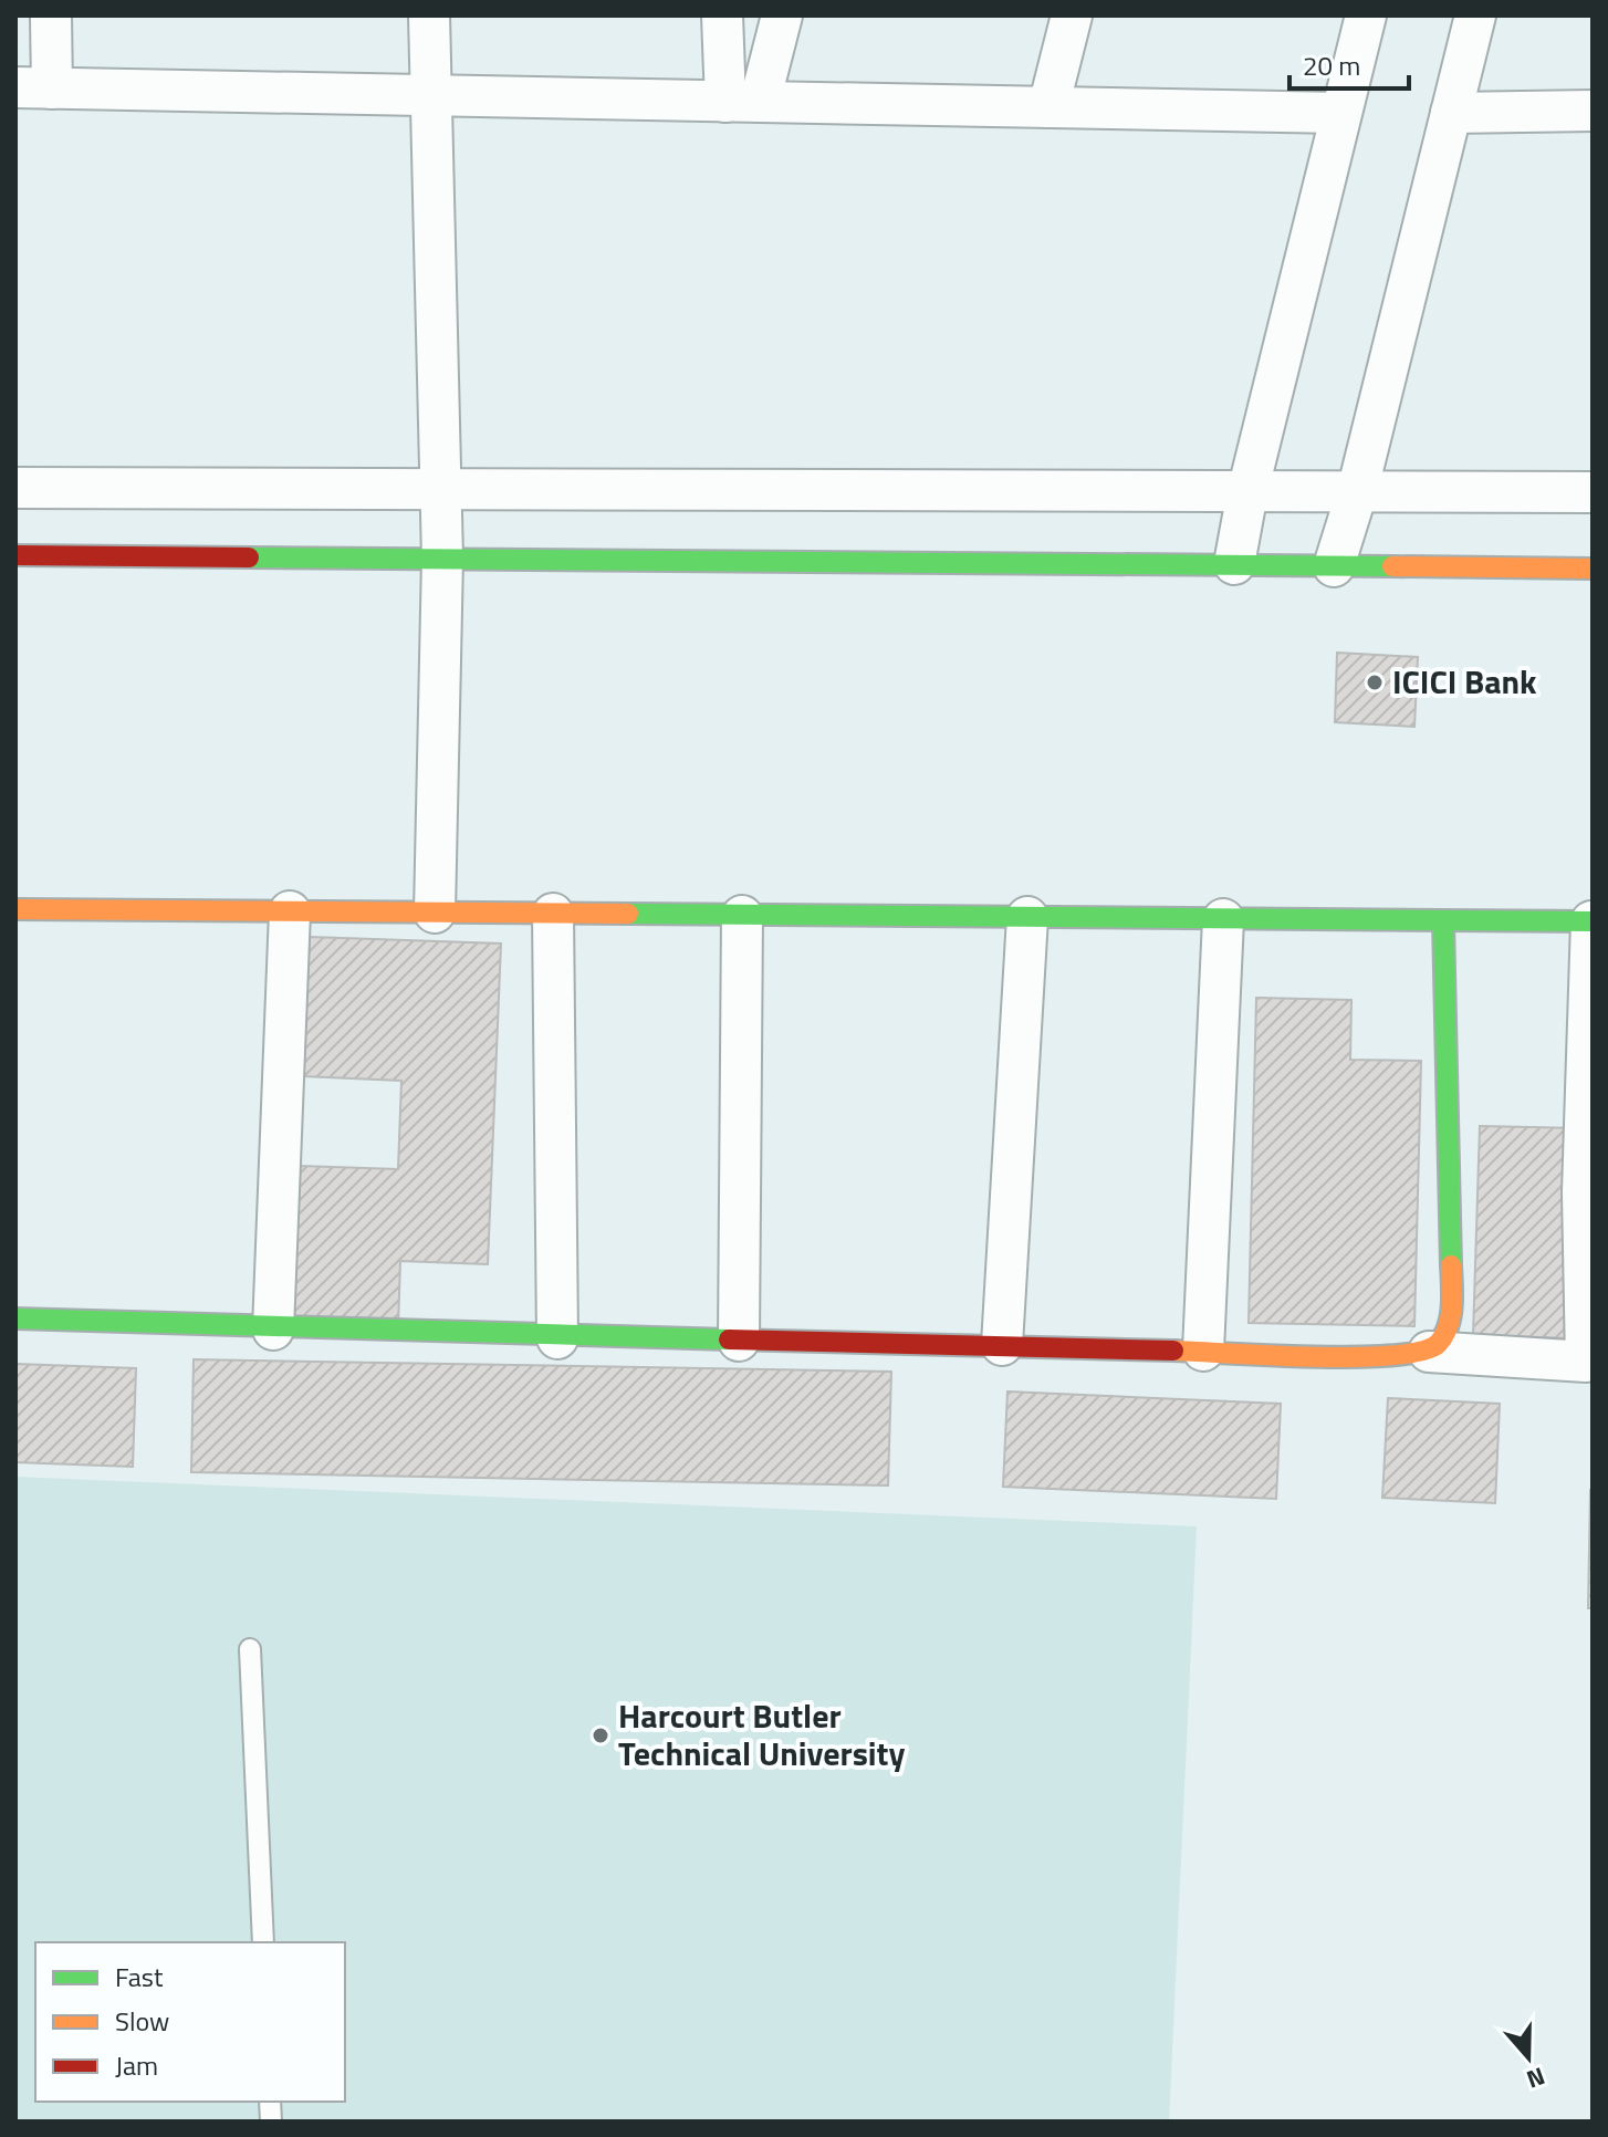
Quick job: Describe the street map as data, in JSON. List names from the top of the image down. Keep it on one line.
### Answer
{"places":["ICICI Bank","Harcourt Butler Technical University"],"legend":["Fast","Slow","Jam"],"scale_bar":"20 m","north":"bottom"}
